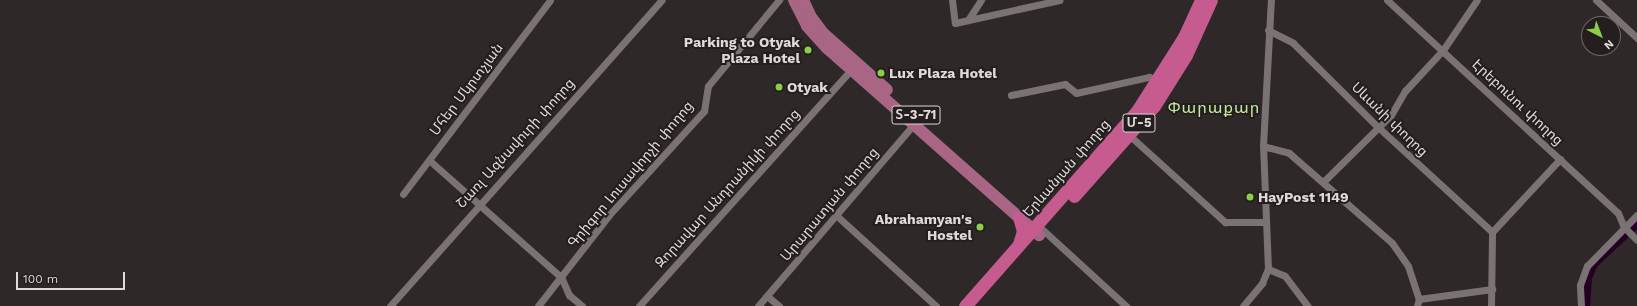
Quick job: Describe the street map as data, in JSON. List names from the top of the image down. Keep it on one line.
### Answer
{"streets":{"highway":["Մ-5","Երևանյան փողոց"],"main road":["Տ-3-71"],"street":["Մհեր Մկրտչյան","Էրեբունու փողոց","Սևանի փողոց","Շառլ Ազնավուրի փողոց","Գրիգոր Լուսավորչի փողոց","Զորավար Անդրանիկի փողոց","Արարատյան փողոց"]},"crossings":[["Տ-3-71","Երևանյան փողոց"],["Տ-3-71","Զորավար Անդրանիկի փողոց"],["Տ-3-71","Արարատյան փողոց"]],"districts":["Փարաքար"],"places":["Parking to Otyak Plaza Hotel","Lux Plaza Hotel","Otyak","HayPost 1149","Abrahamyan's Hostel"],"scale_bar":"100 m","north":"bottom right"}
